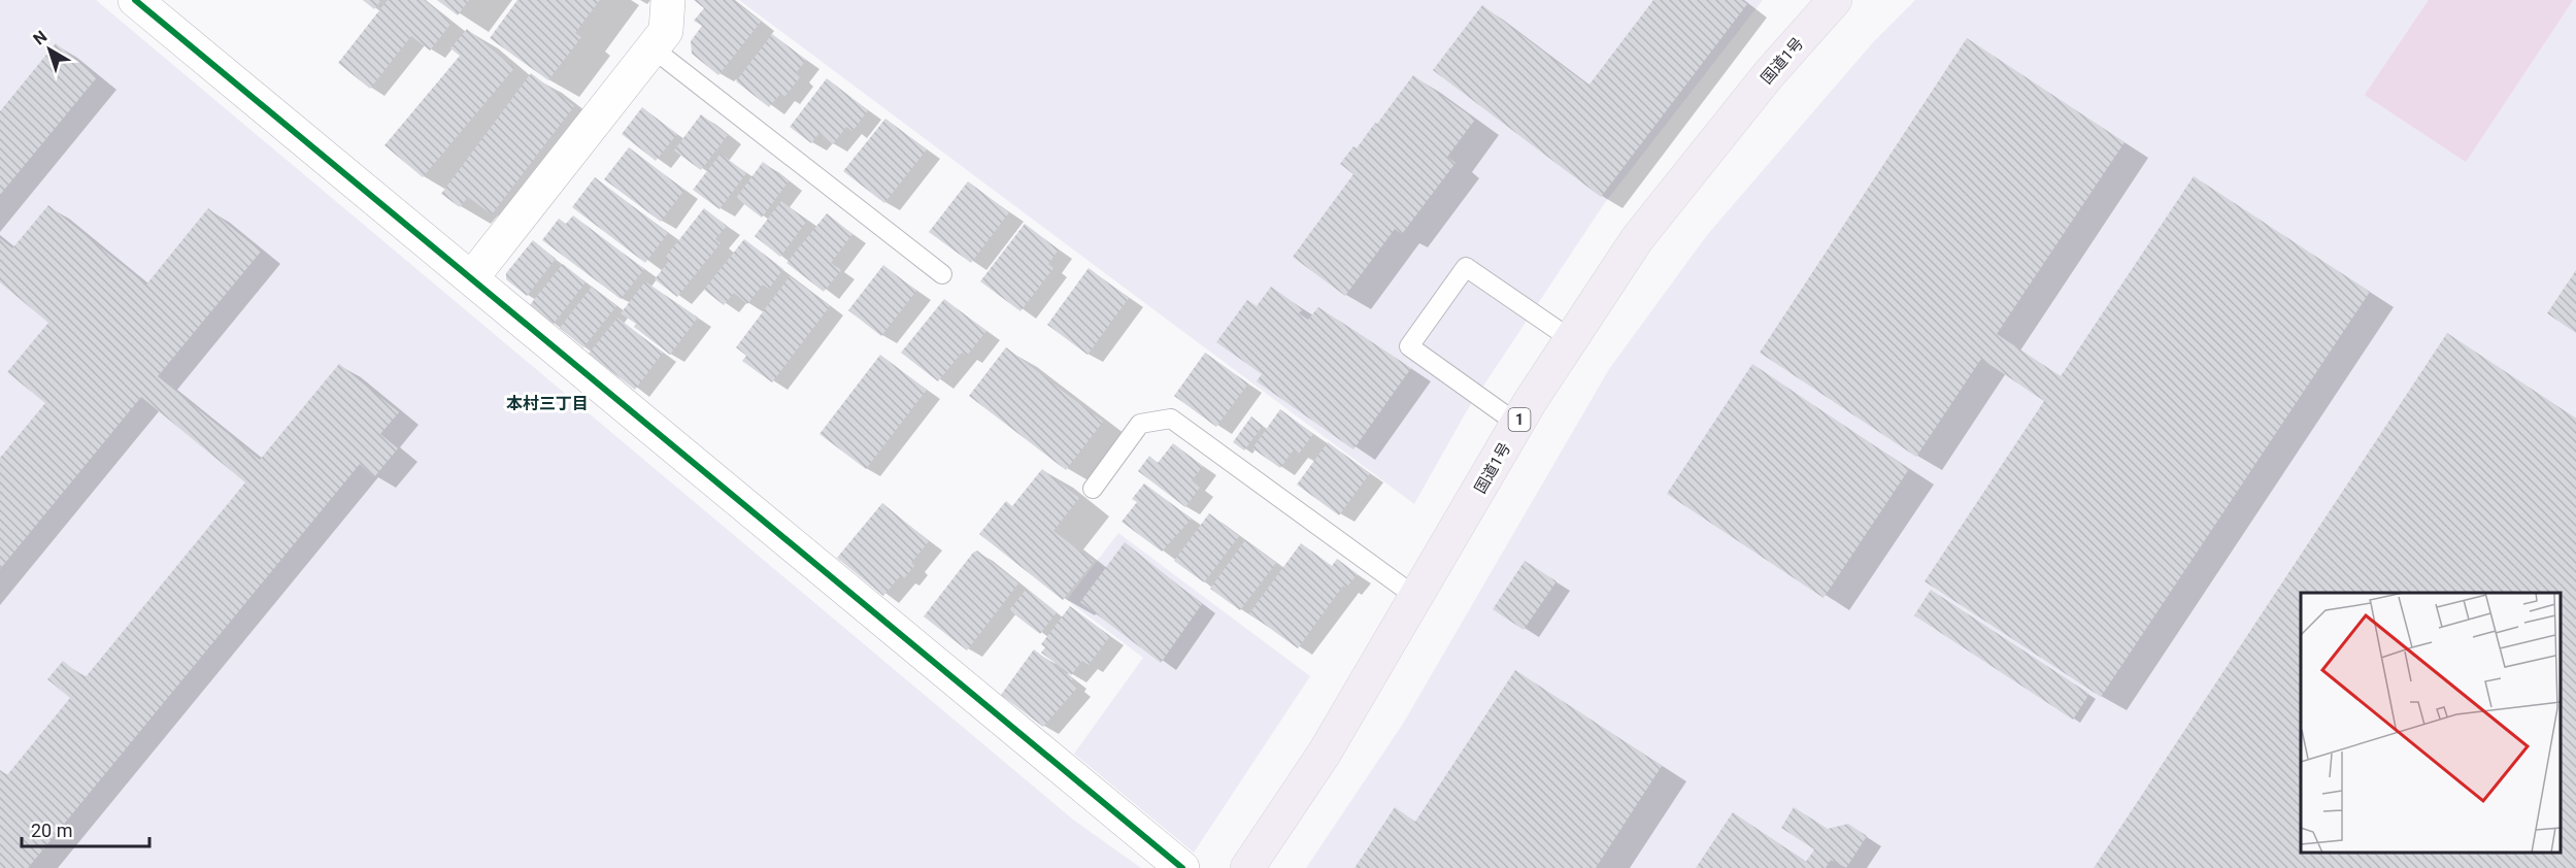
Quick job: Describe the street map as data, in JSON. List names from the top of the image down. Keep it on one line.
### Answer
{"streets":{"highway":["国道1号","1"]},"districts":["本村三丁目"],"scale_bar":"20 m","north":"top left"}
